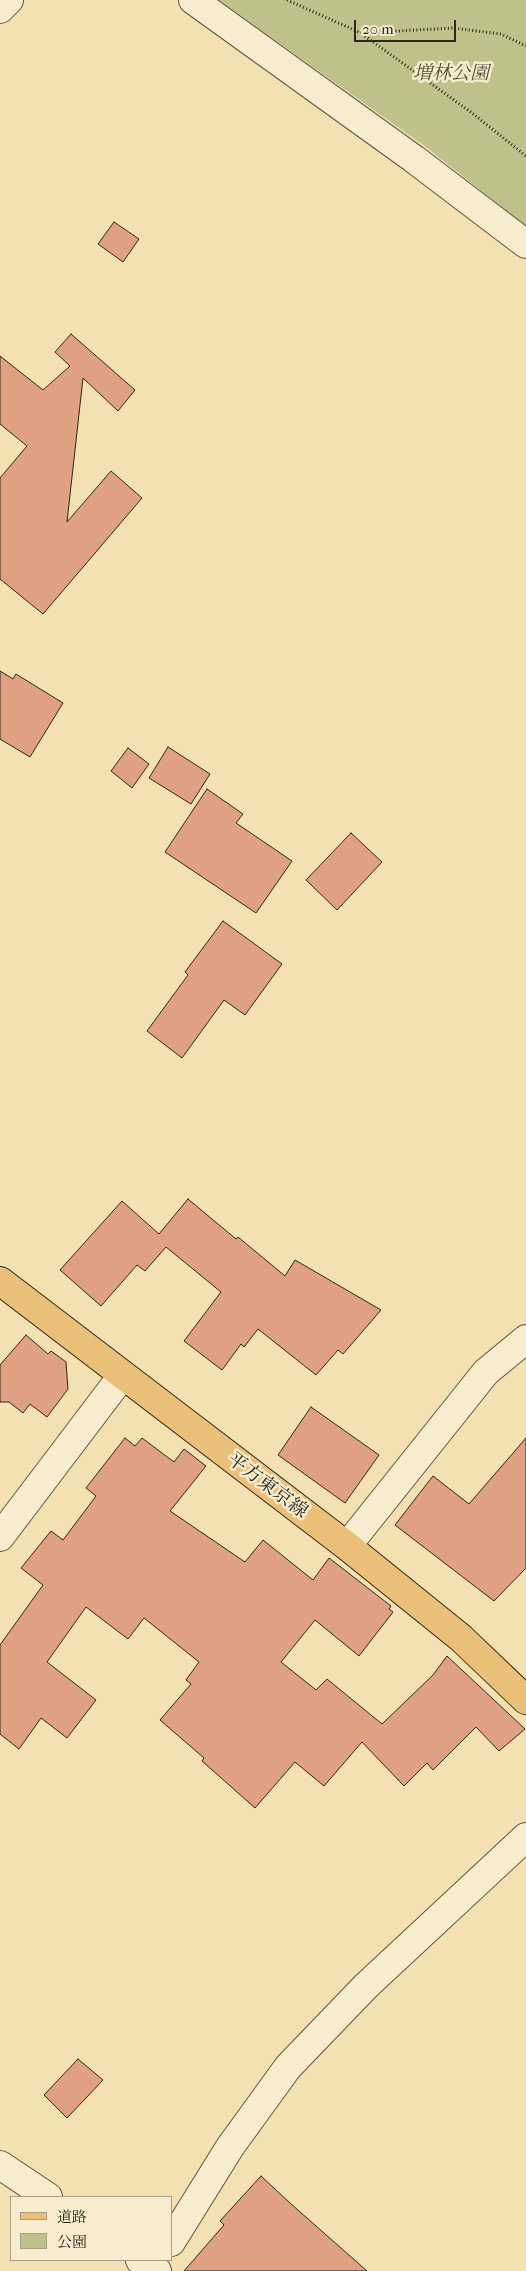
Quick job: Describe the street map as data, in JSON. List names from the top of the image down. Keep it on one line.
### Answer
{"streets":{"main road":["平方東京線"]},"parks":["増林公園"],"legend":["道路","公園"],"scale_bar":"20 m"}
